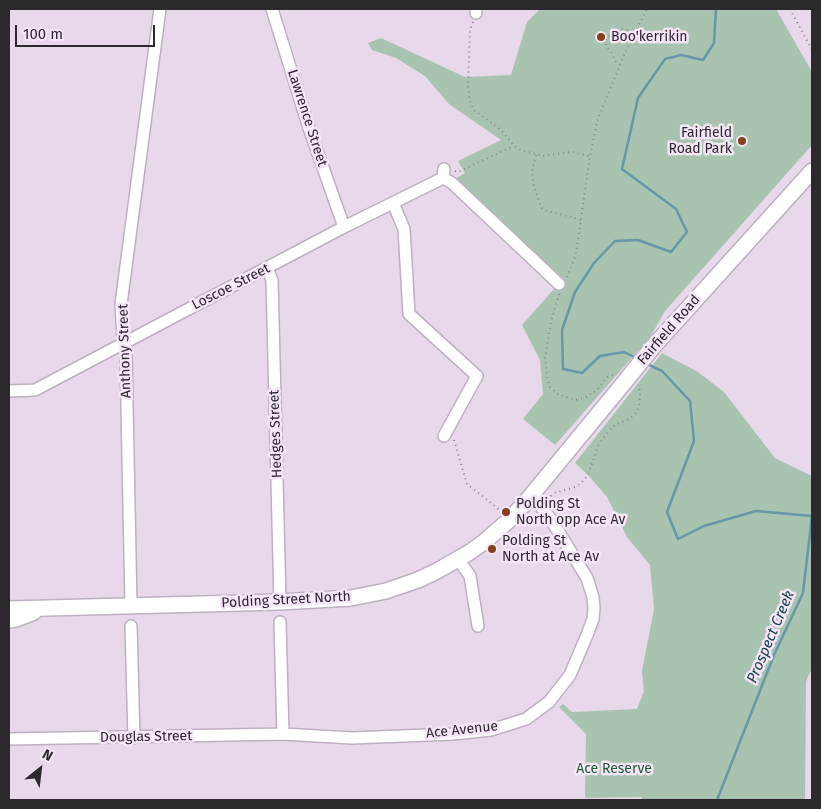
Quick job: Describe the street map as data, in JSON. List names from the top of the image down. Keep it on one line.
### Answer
{"streets":{"main road":["Fairfield Road","Polding Street North"],"street":["Lawrence Street","Loscoe Street","Anthony Street","Hedges Street","Ace Avenue","Douglas Street"]},"crossings":[["Lawrence Street","Loscoe Street"],["Loscoe Street","Anthony Street"],["Loscoe Street","Hedges Street"],["Fairfield Road","Polding Street North"],["Fairfield Road","Ace Avenue"],["Anthony Street","Polding Street North"],["Hedges Street","Polding Street North"],["Polding Street North","Ace Avenue"],["Ace Avenue","Douglas Street"]],"water":["Prospect Creek"],"parks":["Ace Reserve"],"places":["Boo'kerrikin","Fairfield Road Park","Polding St North opp Ace Av","Polding St North at Ace Av"],"scale_bar":"100 m","north":"top right"}
